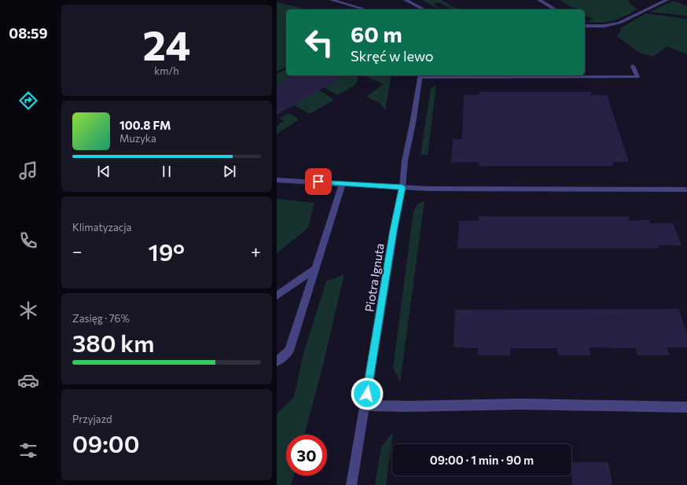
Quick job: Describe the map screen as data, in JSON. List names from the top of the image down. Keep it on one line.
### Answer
{"streets":{"street":["Piotra Ignuta"]},"page":{"tabs":"08:59","tile":[["24","km/h"],"Klimatyzacja",["Zasięg · 76%","380 km"],["Przyjazd","09:00"]],"turn":["60 m","Skręć w lewo"],"song":["100.8 FM","Muzyka"],"heat":["−","19°","+"],"limit":"30","trip":"09:00 · 1 min · 90 m"}}
